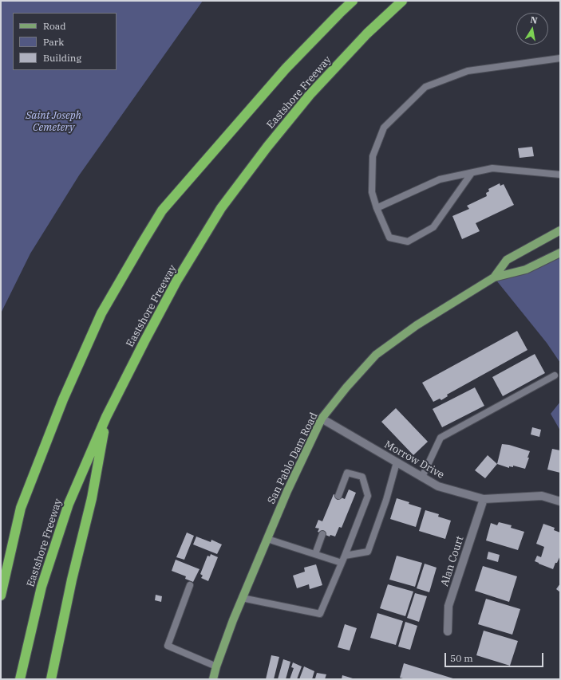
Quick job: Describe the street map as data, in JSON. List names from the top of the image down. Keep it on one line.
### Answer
{"streets":{"highway":["Eastshore Freeway"],"main road":["San Pablo Dam Road"],"street":["Morrow Drive","Alan Court"]},"crossings":[["San Pablo Dam Road","Morrow Drive"],["Morrow Drive","Alan Court"]],"parks":["Saint Joseph Cemetery"],"legend":["Road","Park","Building"],"scale_bar":"50 m","north":"top"}
